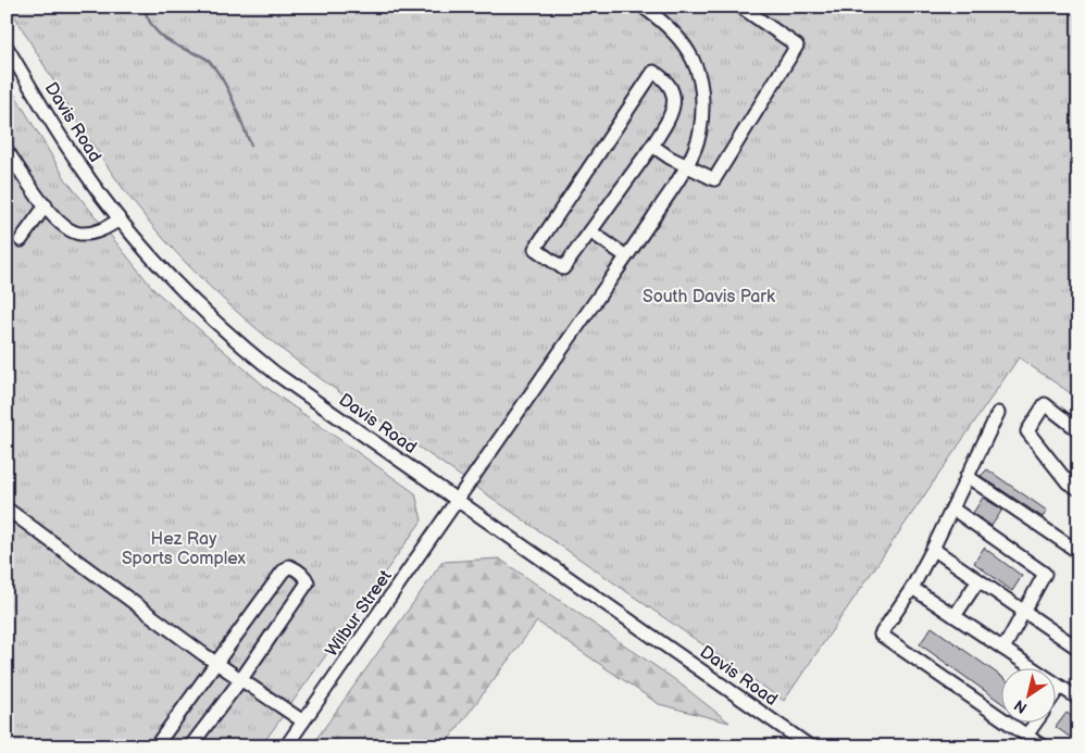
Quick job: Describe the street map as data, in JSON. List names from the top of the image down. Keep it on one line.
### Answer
{"streets":{"street":["Davis Road","Wilbur Street"]},"crossings":[["Davis Road","Wilbur Street"]],"parks":["South Davis Park","Hez Ray Sports Complex"],"north":"bottom left"}
